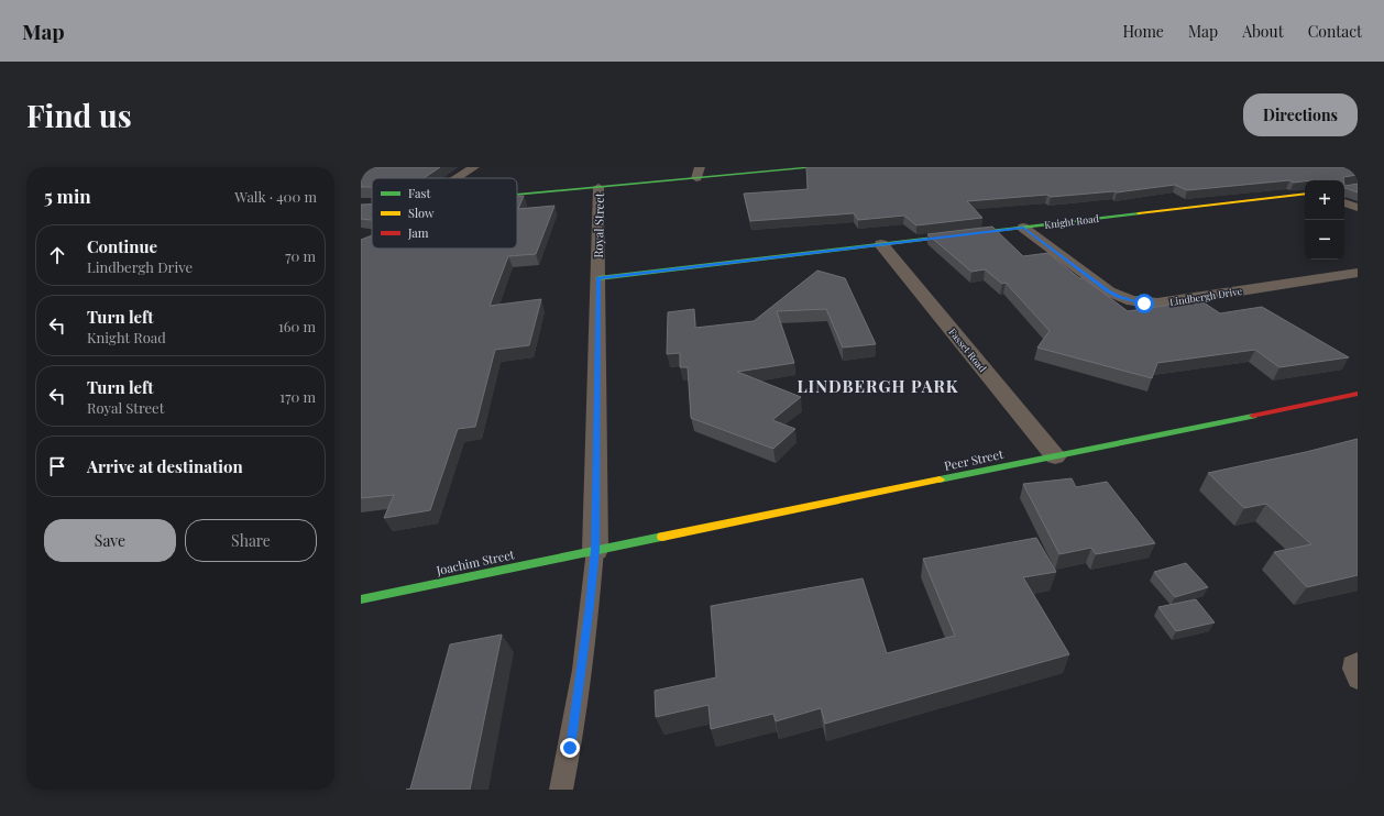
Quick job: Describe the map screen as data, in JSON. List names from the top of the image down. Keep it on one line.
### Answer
{"streets":{"street":["Knight Road","Royal Street","Lindbergh Drive","Fasset Road","Peer Street","Joachim Street"]},"crossings":[["Knight Road","Royal Street"],["Knight Road","Lindbergh Drive"],["Knight Road","Fasset Road"],["Royal Street","Peer Street"],["Royal Street","Joachim Street"],["Fasset Road","Peer Street"],["Peer Street","Joachim Street"]],"districts":["LINDBERGH PARK"],"legend":["Fast","Slow","Jam"],"page":{"header":"Map","nav":["Home","Map","About","Contact"],"buttons":["Directions",["Save","Share"]],"title":"Find us","heading":["5 min","Walk · 400 m"],"map_buttons":["+","−"],"list":[["Continue","Lindbergh Drive","70 m"],["Turn left","Knight Road","160 m"],["Turn left","Royal Street","170 m"],"Arrive at destination"]}}
